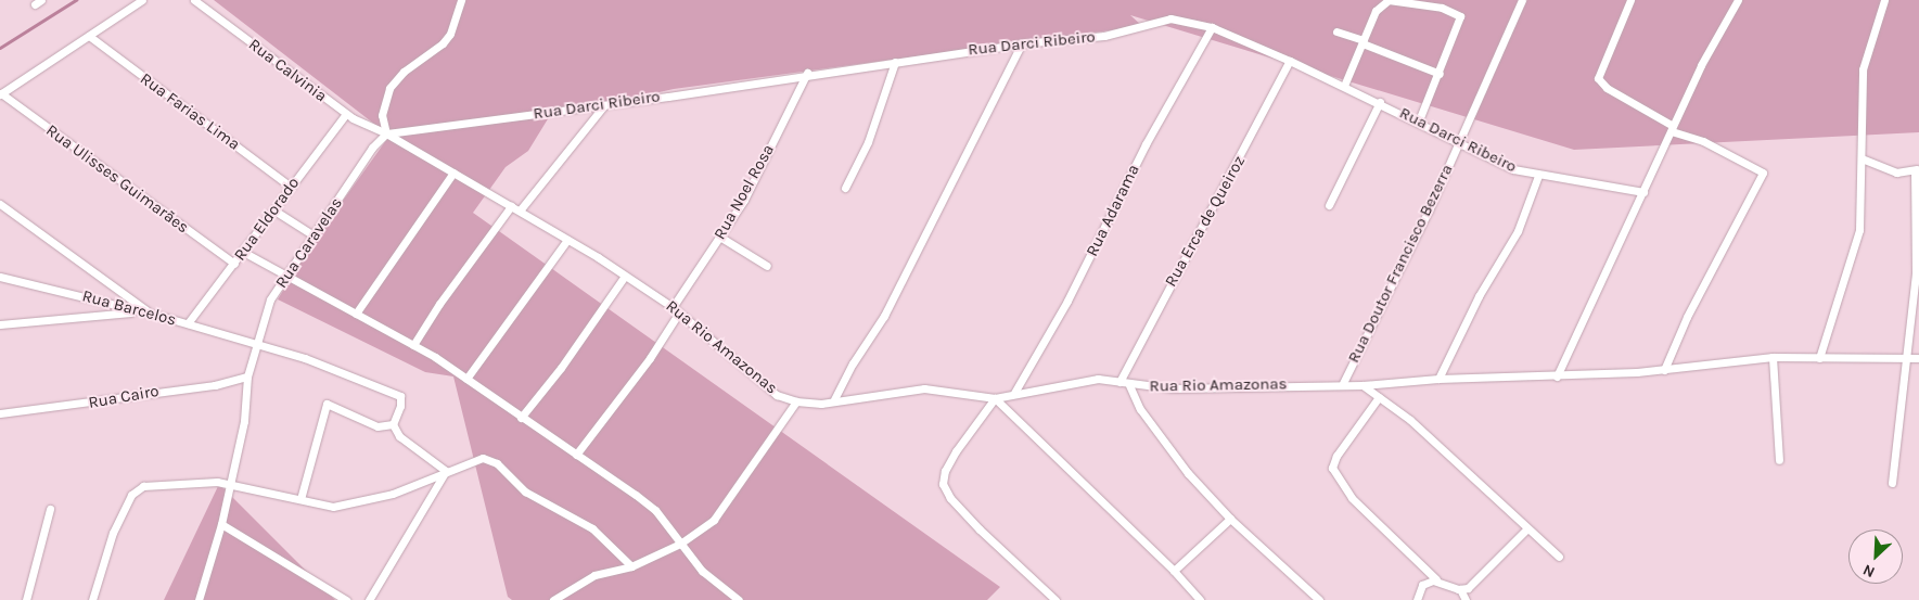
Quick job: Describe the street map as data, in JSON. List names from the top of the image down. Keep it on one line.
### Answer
{"streets":{"street":["Rua Darci Ribeiro","Rua Calvinia","Rua Farias Lima","Rua Ulisses Guimarães","Rua Noel Rosa","Rua Adarama","Rua Eldorado","Rua Erca de Queiroz","Rua Caravelas","Rua Doutor Francisco Bezerra","Rua Barcelos","Rua Rio Amazonas","Rua Cairo"]},"crossings":[["Rua Darci Ribeiro","Rua Calvinia"],["Rua Darci Ribeiro","Rua Noel Rosa"],["Rua Darci Ribeiro","Rua Adarama"],["Rua Darci Ribeiro","Rua Erca de Queiroz"],["Rua Darci Ribeiro","Rua Caravelas"],["Rua Darci Ribeiro","Rua Doutor Francisco Bezerra"],["Rua Darci Ribeiro","Rua Rio Amazonas"],["Rua Calvinia","Rua Eldorado"],["Rua Calvinia","Rua Caravelas"],["Rua Calvinia","Rua Rio Amazonas"],["Rua Farias Lima","Rua Eldorado"],["Rua Ulisses Guimarães","Rua Eldorado"],["Rua Noel Rosa","Rua Rio Amazonas"],["Rua Adarama","Rua Rio Amazonas"],["Rua Eldorado","Rua Barcelos"],["Rua Erca de Queiroz","Rua Rio Amazonas"],["Rua Caravelas","Rua Barcelos"],["Rua Caravelas","Rua Rio Amazonas"],["Rua Caravelas","Rua Cairo"],["Rua Doutor Francisco Bezerra","Rua Rio Amazonas"]],"north":"bottom left"}
